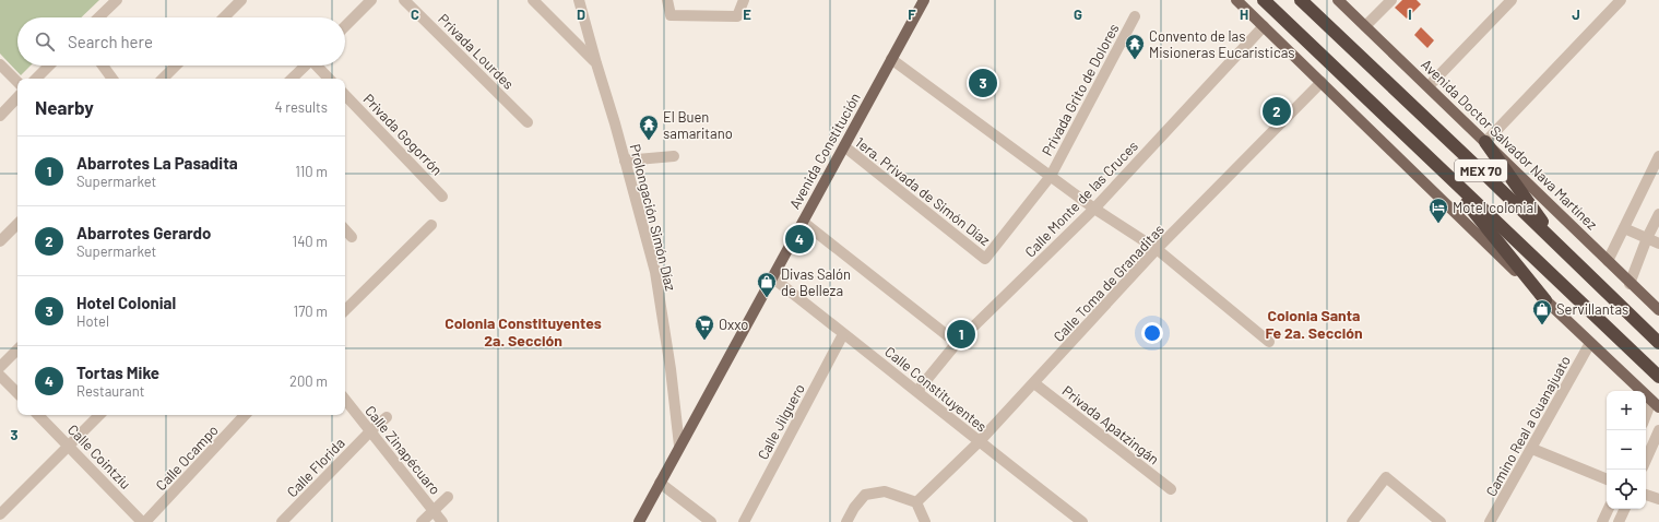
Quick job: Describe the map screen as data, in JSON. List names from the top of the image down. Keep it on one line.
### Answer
{"streets":{"highway":["MEX 70"],"main road":["Avenida Doctor Salvador Nava Martínez","Avenida Constitución"],"street":["Privada Lourdes","Privada Grito de Dolores","Privada Gogorrón","1era. Privada de Simón Díaz","Calle Monte de las Cruces","Prolongación Simón Díaz","Calle Toma de Granaditas","Calle Constituyentes","Calle Jilguero","Privada Apatzingán","Camino Real a Guanajuato","Calle Zinapécuaro","Calle Cointziu","Calle Ocampo","Calle Florida"]},"crossings":[["Privada Grito de Dolores","1era. Privada de Simón Díaz"],["Avenida Constitución","1era. Privada de Simón Díaz"],["Avenida Constitución","Prolongación Simón Díaz"],["Avenida Constitución","Calle Constituyentes"],["Calle Monte de las Cruces","Calle Constituyentes"],["Calle Toma de Granaditas","Calle Constituyentes"],["Calle Toma de Granaditas","Privada Apatzingán"],["Calle Constituyentes","Calle Jilguero"],["Calle Zinapécuaro","Calle Florida"],["Calle Cointziu","Calle Ocampo"]],"districts":["Colonia Santa Fe 2a. Sección","Colonia Constituyentes 2a. Sección"],"places":{"temple":["Convento de las Misioneras Eucaristicas","El Buen samaritano"],"hotel":["Motel colonial"],"shop":["Divas Salón de Belleza","Servillantas"],"supermarket":["Oxxo"]},"page":{"search":"Search here","pins":["3","2","4","1"],"heading":["Nearby","4 results"],"list":[{"mark":"1","name":"Abarrotes La Pasadita","note":"Supermarket","value":"110 m"},{"mark":"2","name":"Abarrotes Gerardo","note":"Supermarket","value":"140 m"},{"mark":"3","name":"Hotel Colonial","note":"Hotel","value":"170 m"},{"mark":"4","name":"Tortas Mike","note":"Restaurant","value":"200 m"}],"map_buttons":["+","−"]},"grid":{"columns":["C","D","E","F","G","H","I","J"],"rows":["3"]}}
